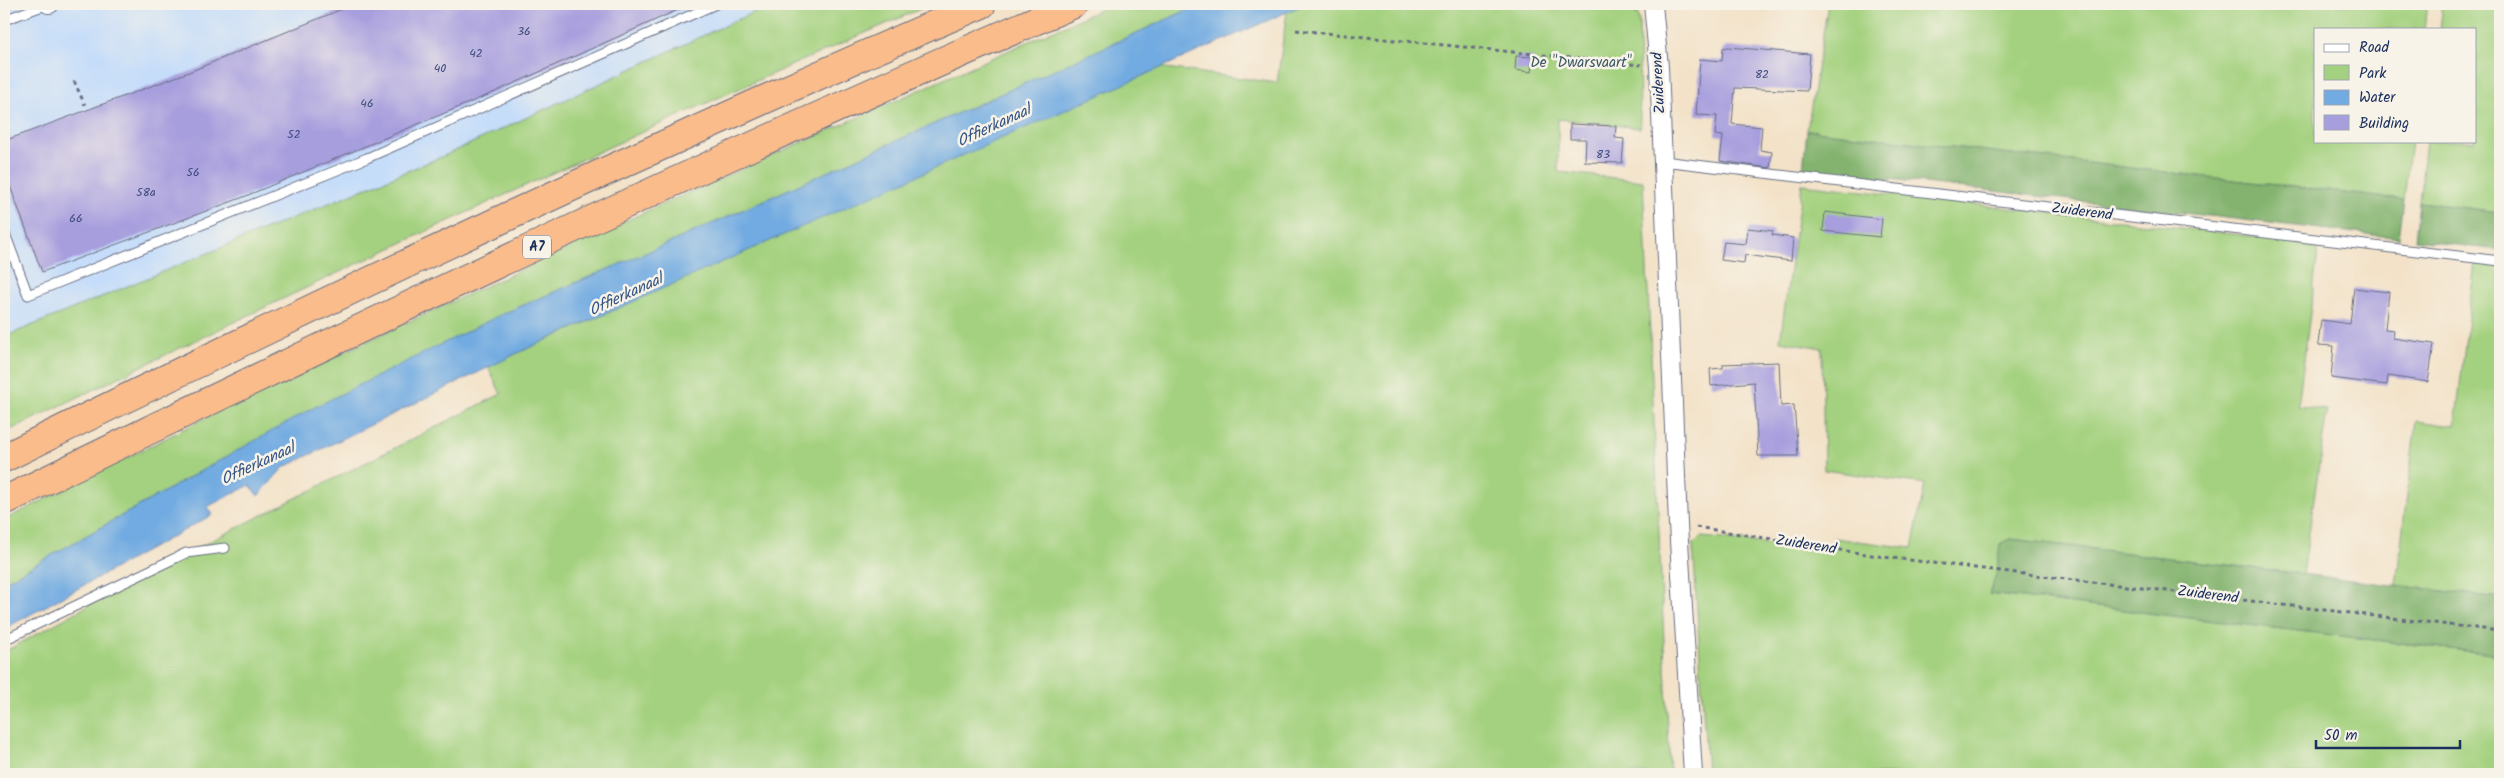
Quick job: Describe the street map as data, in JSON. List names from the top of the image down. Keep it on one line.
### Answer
{"streets":{"highway":["A7"],"street":["Zuiderend"]},"water":["Offierkanaal"],"parks":["De \"Dwarsvaart\""],"house_numbers":["36","42","40","82","46","52","83","56","58a","66"],"legend":["Road","Park","Water","Building"],"scale_bar":"50 m"}
